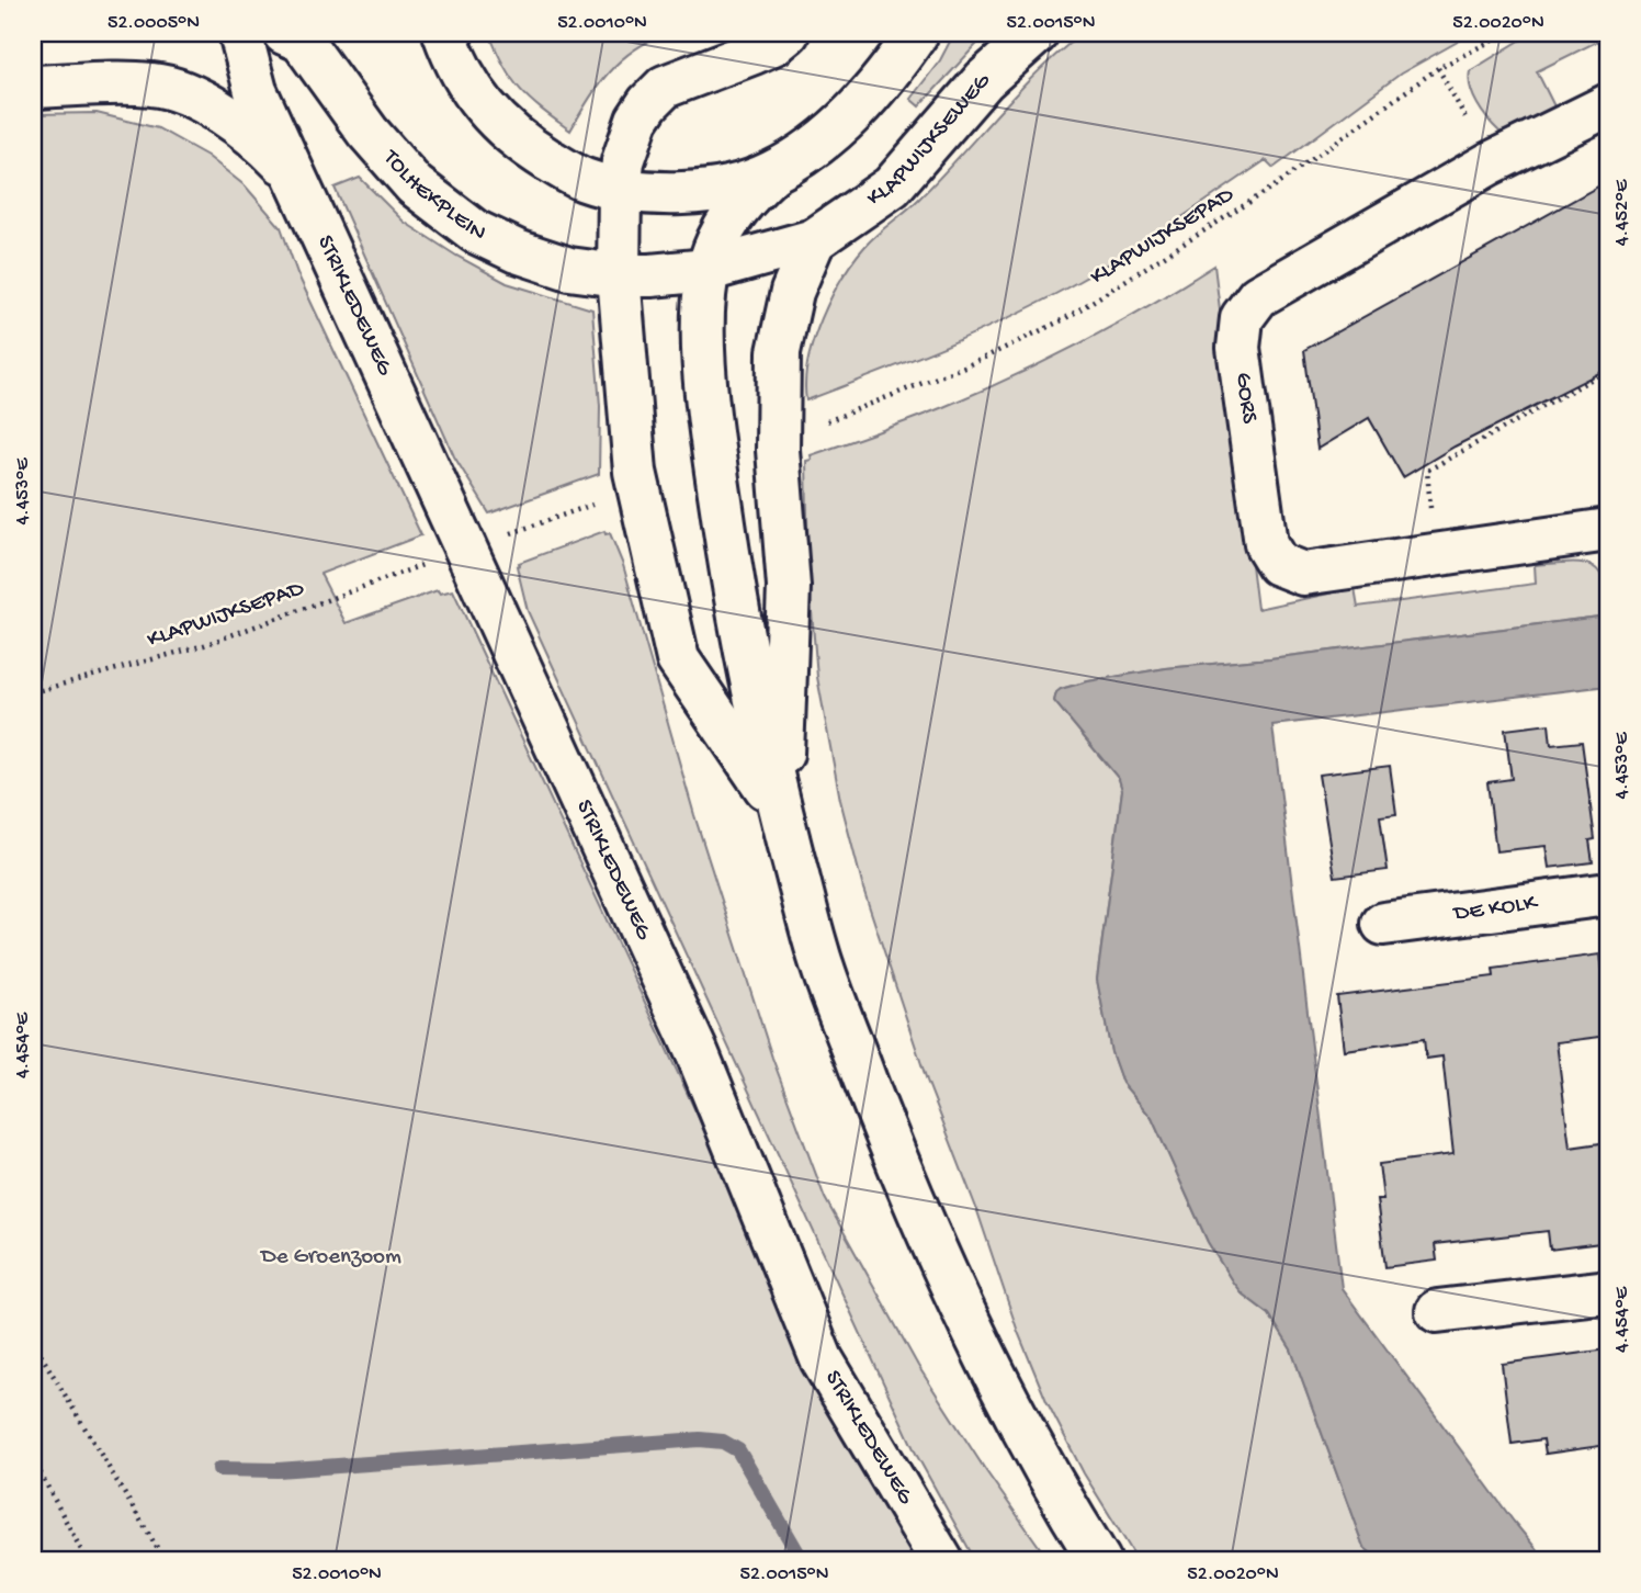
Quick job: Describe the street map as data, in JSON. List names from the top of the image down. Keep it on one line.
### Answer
{"streets":{"main road":["KLAPWIJKSEWEG","TOLHEKPLEIN","STRIKLEDEWEG","GORS","DE KOLK"],"path":["KLAPWIJKSEPAD"]},"crossings":[["KLAPWIJKSEWEG","TOLHEKPLEIN"]],"parks":["De Groenzoom"],"coordinates":["52.0005°N","52.0010°N","52.0015°N","52.0020°N","4.452°E","4.453°E","4.454°E"]}
